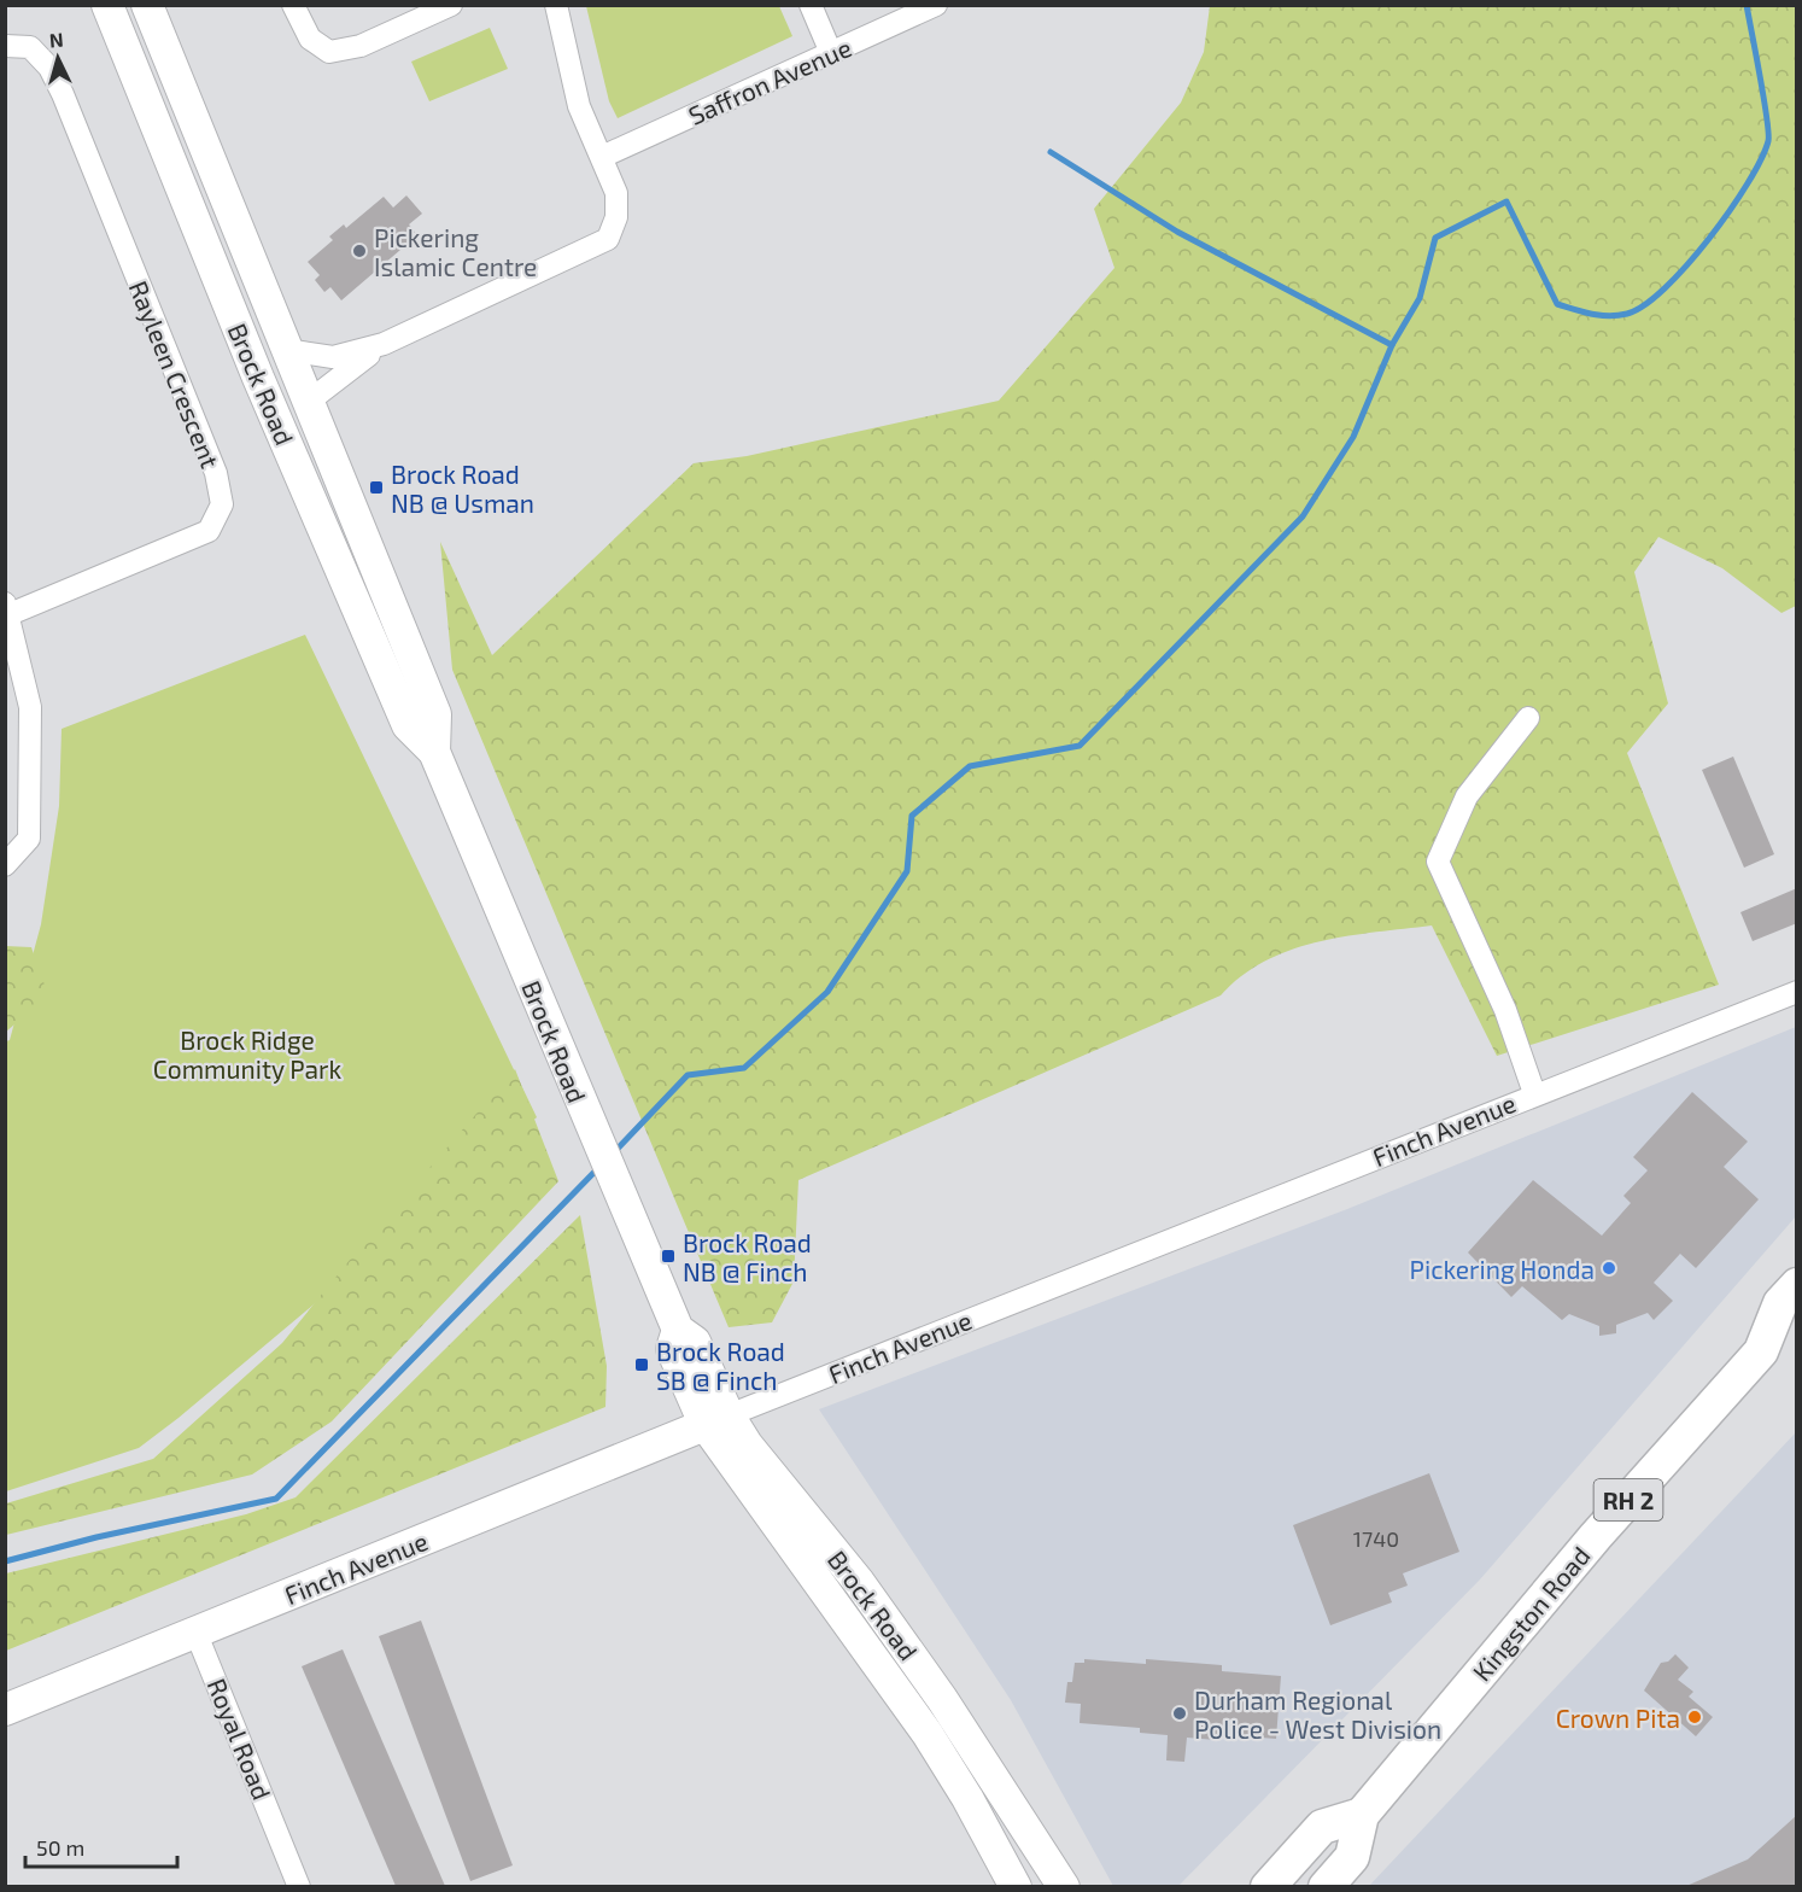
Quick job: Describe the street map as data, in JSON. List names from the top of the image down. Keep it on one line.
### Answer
{"streets":{"main road":["Brock Road","Finch Avenue","RH 2","Kingston Road"],"street":["Saffron Avenue","Rayleen Crescent","Royal Road"]},"crossings":[["Brock Road","Finch Avenue"],["Finch Avenue","Royal Road"]],"parks":["Brock Ridge Community Park"],"places":{"other":["Pickering Islamic Centre","Pickering Honda","Durham Regional Police - West Division","Crown Pita"],"transit":["Brock Road NB @ Usman","Brock Road NB @ Finch","Brock Road SB @ Finch"]},"house_numbers":["1740"],"scale_bar":"50 m","north":"top"}
